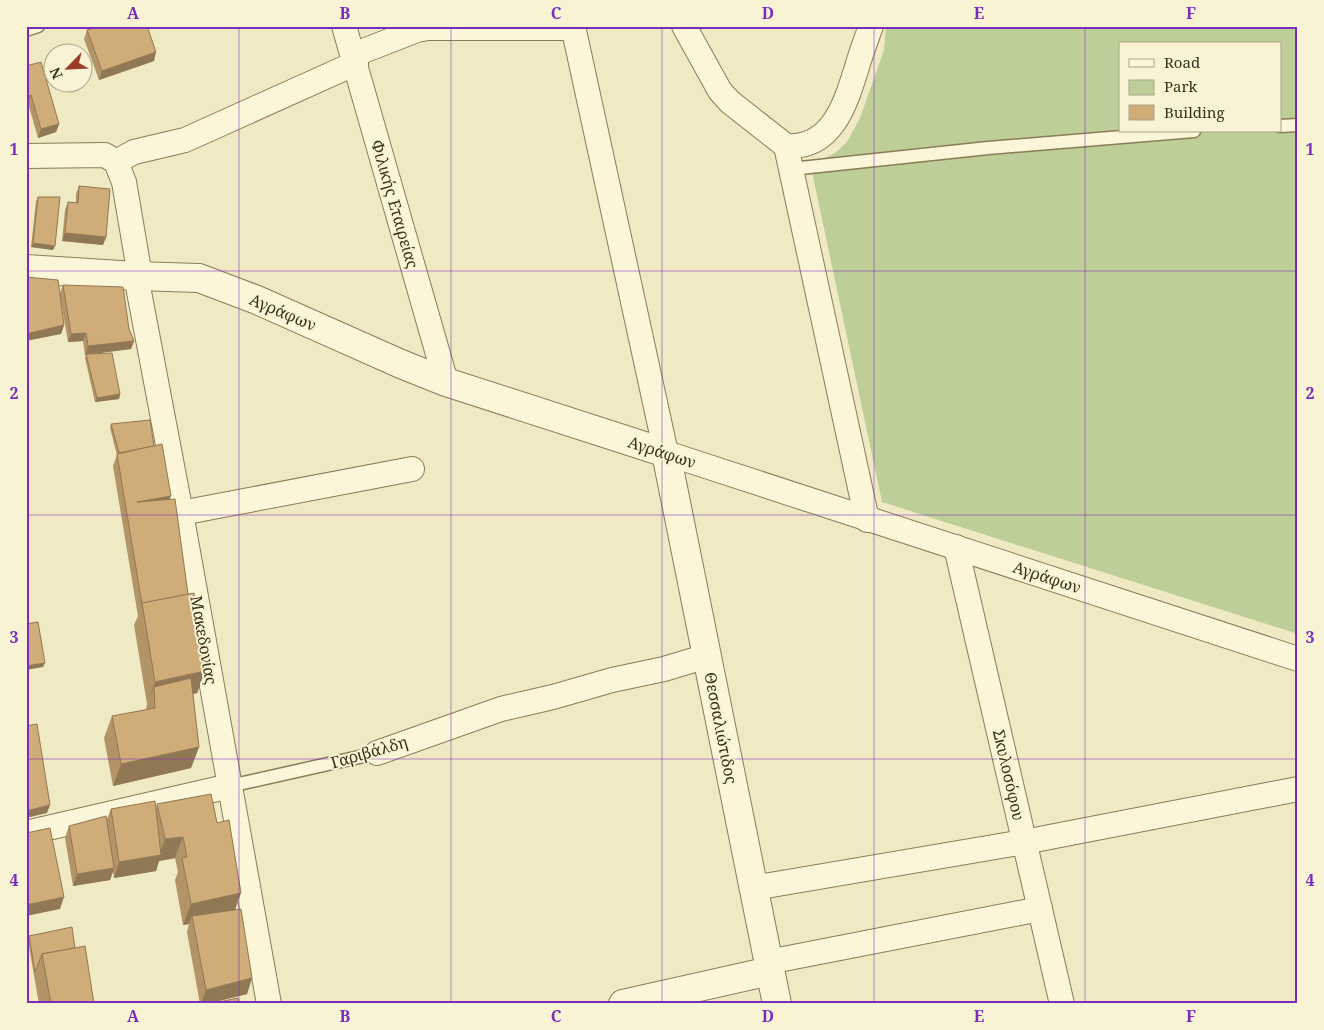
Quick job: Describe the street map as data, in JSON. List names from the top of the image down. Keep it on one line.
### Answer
{"streets":{"street":["Φιλικής Εταιρείας","Αγράφων","Μακεδονίας","Θεσσαλιώτιδος","Γαριβάλδη","Σκυλοσόφου"]},"crossings":[["Φιλικής Εταιρείας","Αγράφων"],["Αγράφων","Μακεδονίας"],["Αγράφων","Θεσσαλιώτιδος"],["Αγράφων","Σκυλοσόφου"],["Μακεδονίας","Γαριβάλδη"],["Θεσσαλιώτιδος","Γαριβάλδη"]],"legend":["Road","Park","Building"],"north":"bottom left","grid":{"columns":["A","B","C","D","E","F"],"rows":["1","2","3","4"]}}
